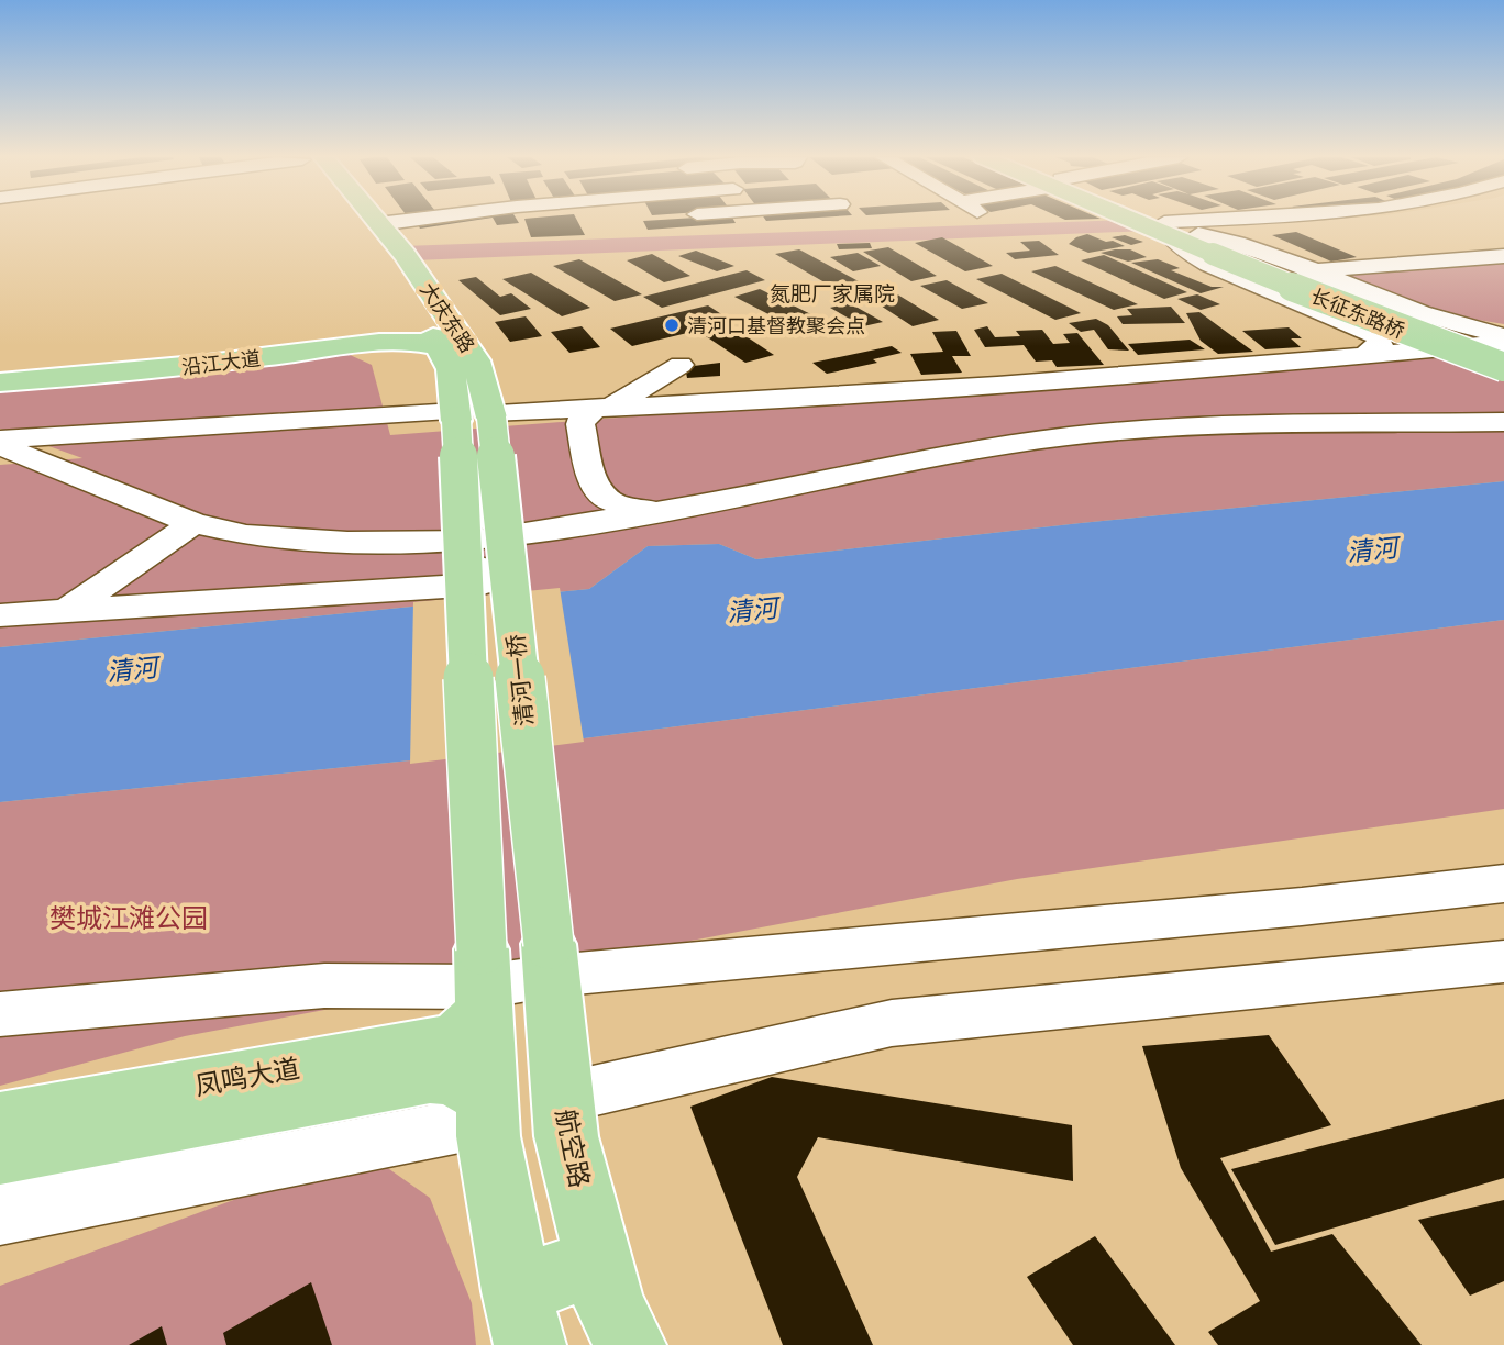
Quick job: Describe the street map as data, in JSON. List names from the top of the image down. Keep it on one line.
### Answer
{"streets":{"main road":["长征东路桥","大庆东路","沿江大道","清河一桥","凤鸣大道","航空路"]},"crossings":[["大庆东路","沿江大道"],["大庆东路","清河一桥"],["清河一桥","航空路"]],"districts":["氮肥厂家属院"],"water":["清河"],"parks":["樊城江滩公园"],"places":["清河口基督教聚会点"]}
